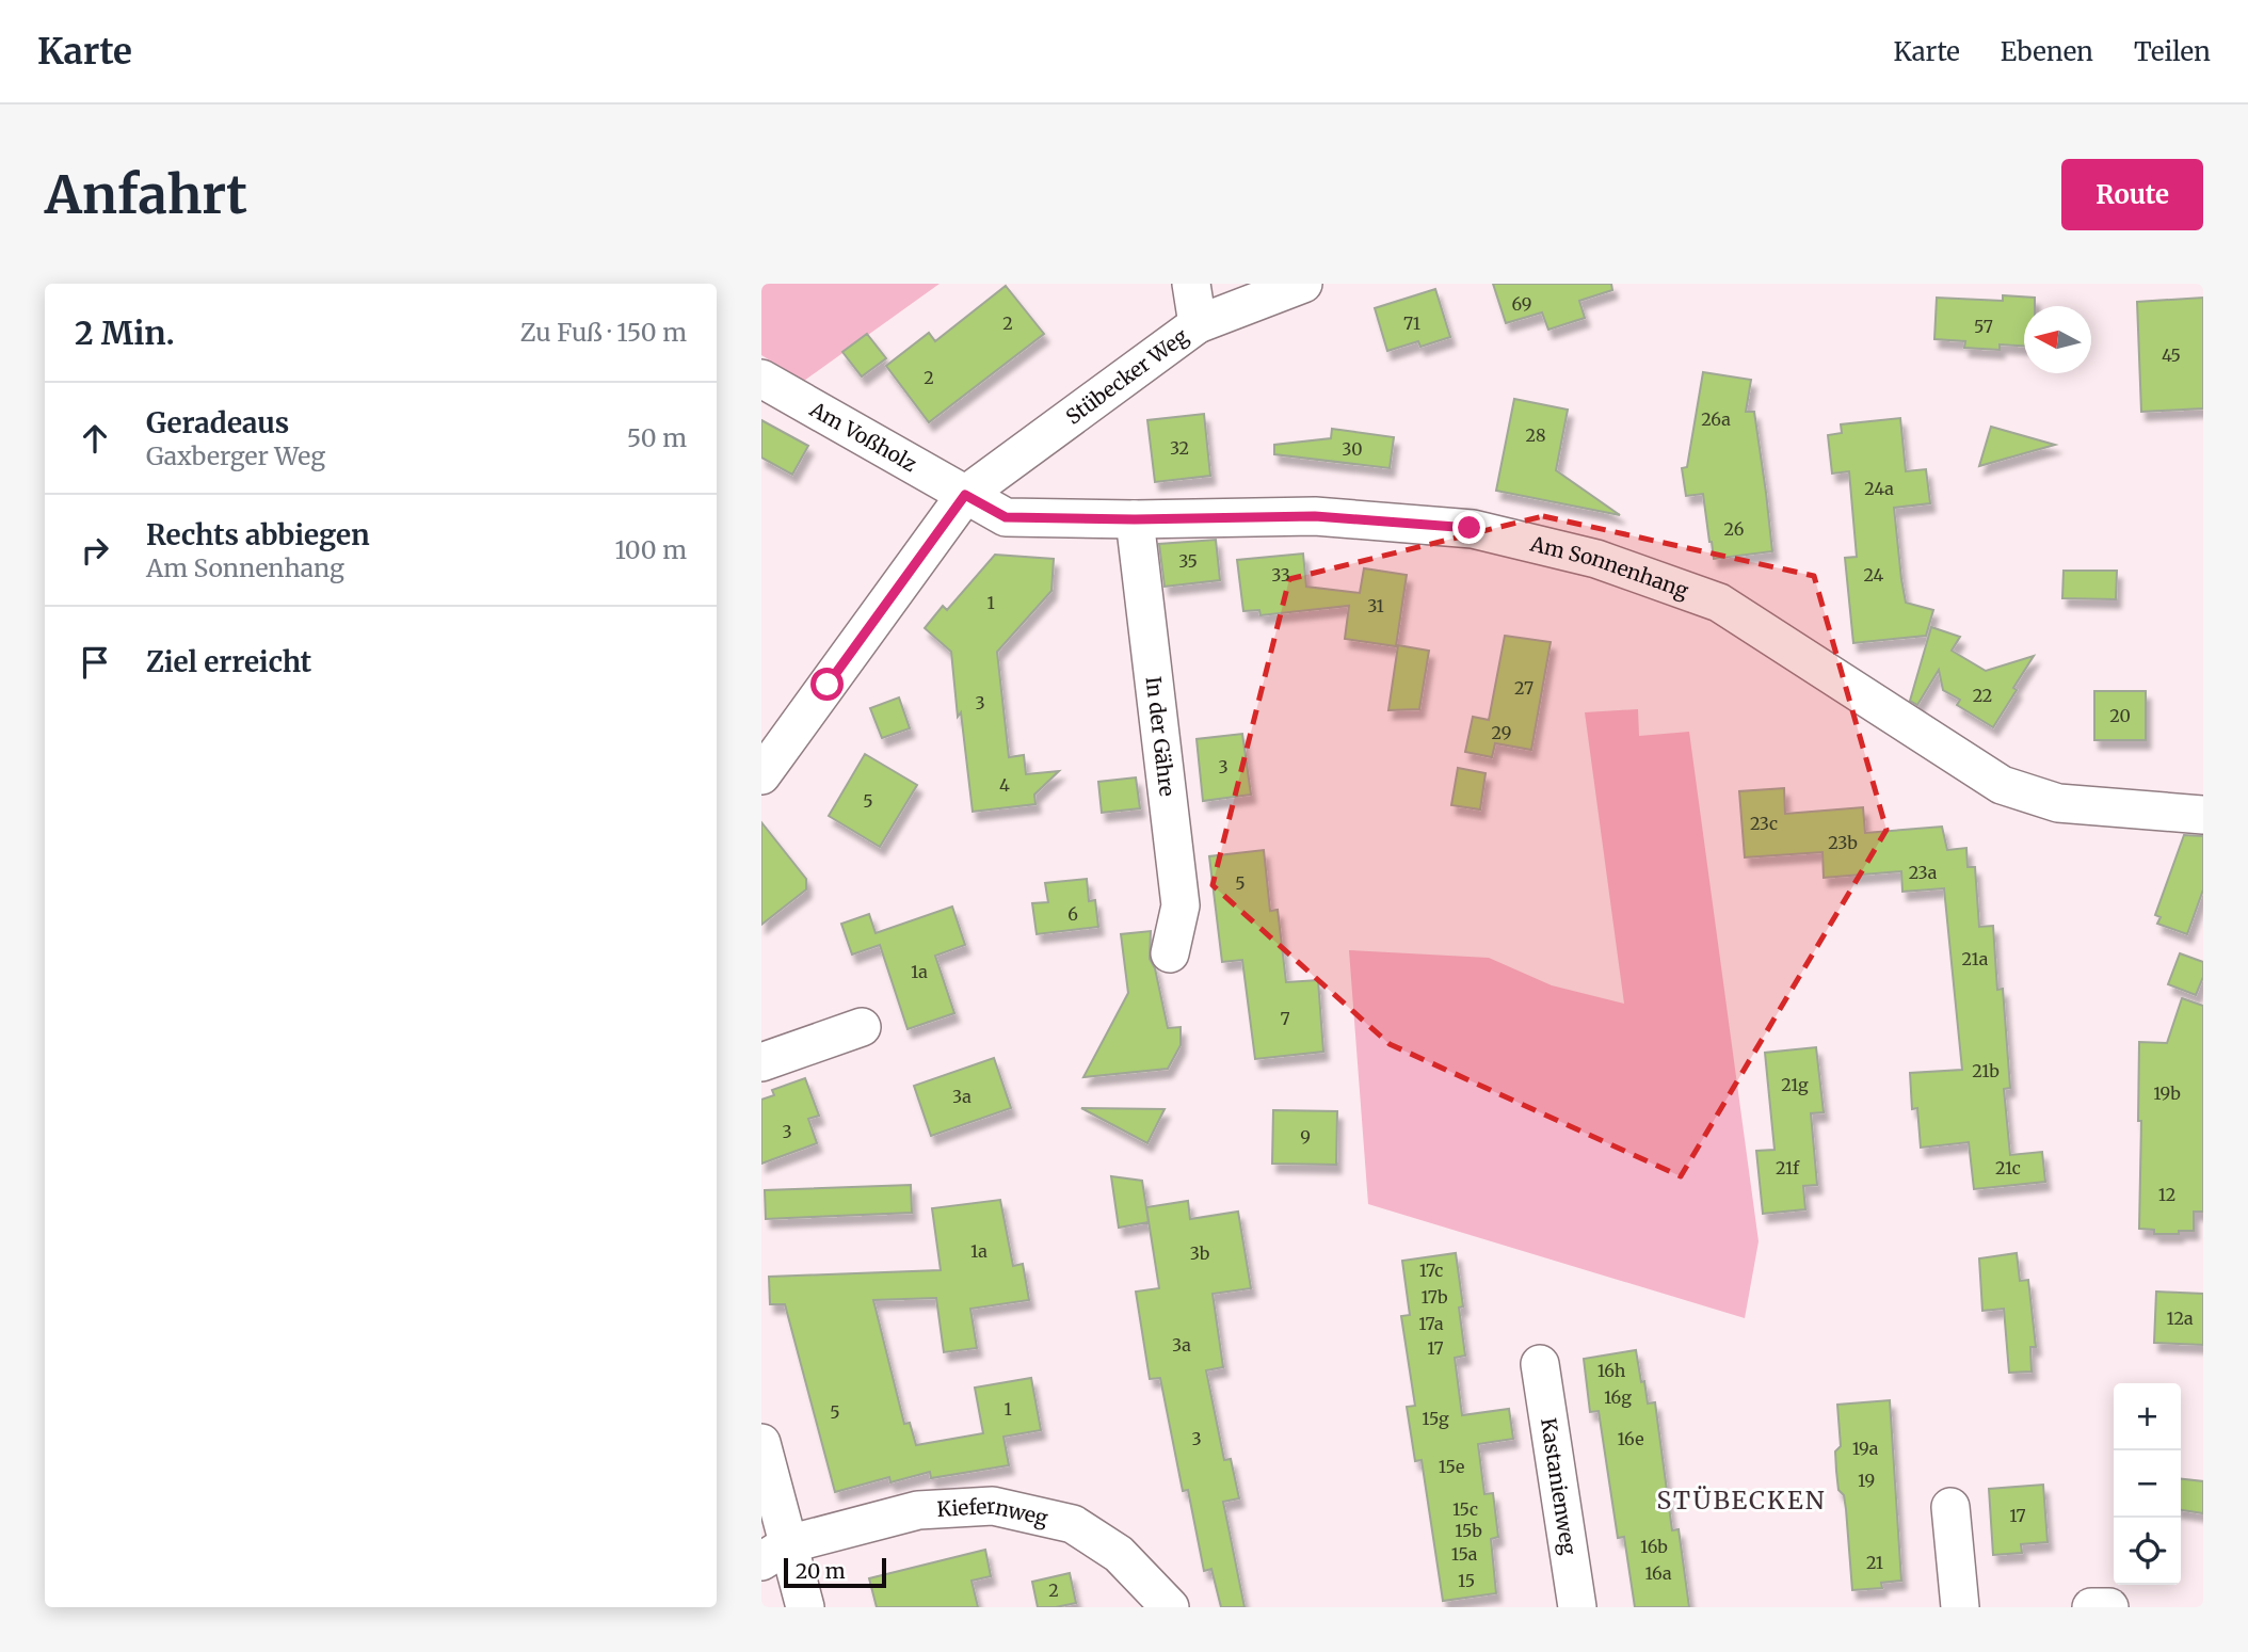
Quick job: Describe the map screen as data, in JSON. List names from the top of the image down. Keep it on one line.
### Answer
{"streets":{"street":["Stübecker Weg","Am Voßholz","Am Sonnenhang","In der Gähre","Kastanienweg","Kiefernweg"]},"crossings":[["Stübecker Weg","Am Voßholz"],["Stübecker Weg","Am Sonnenhang"],["Am Voßholz","Am Sonnenhang"],["Am Sonnenhang","In der Gähre"]],"districts":["STÜBECKEN"],"house_numbers":["69","2","71","57","45","2","26a","28","32","30","24a","26","35","33","24","1","31","27","22","3","20","29","3","4","5","23c","23b","23a","5","6","21a","1a","7","21b","21g","19b","3a","3","9","21f","21c","12","1a","3b","17c","17b","12a","17a","3a","17","16h","16g","1","5","15g","3","16e","19a","15e","19","15c","17","15b","16b","15a","21","16a","15","2"],"scale_bar":"20 m","north":"left","page":{"header":"Karte","nav":["Karte","Ebenen","Teilen"],"buttons":"Route","title":"Anfahrt","heading":["2 Min.","Zu Fuß · 150 m"],"list":[["Geradeaus","Gaxberger Weg","50 m"],["Rechts abbiegen","Am Sonnenhang","100 m"],"Ziel erreicht"],"map_buttons":["+","−"],"scale":"20 m"}}
